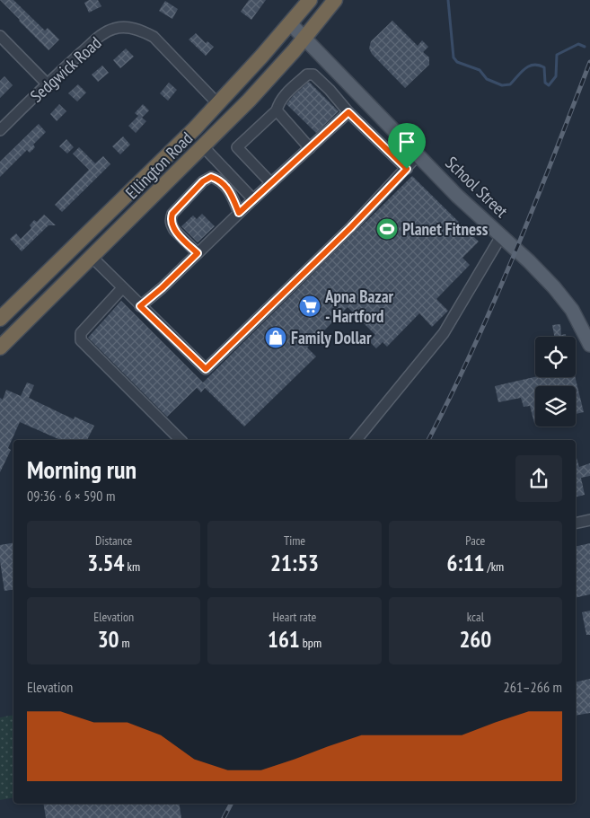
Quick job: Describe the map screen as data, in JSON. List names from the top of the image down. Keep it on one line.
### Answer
{"streets":{"highway":["Ellington Road"],"main road":["School Street"],"street":["Sedgwick Road"]},"crossings":[["Sedgwick Road","Ellington Road"],["Ellington Road","School Street"]],"places":{"sports":["Planet Fitness"],"supermarket":["Apna Bazar - Hartford"],"shop":["Family Dollar"]},"page":{"heading":["Morning run","09:36 · 6 × 590 m"],"stats":[["Distance","3.54 km"],["Time","21:53"],["Pace","6:11 /km"],["Elevation","30 m"],["Heart rate","161 bpm"],["kcal","260"]],"chart":["Elevation","261–266 m"]}}
